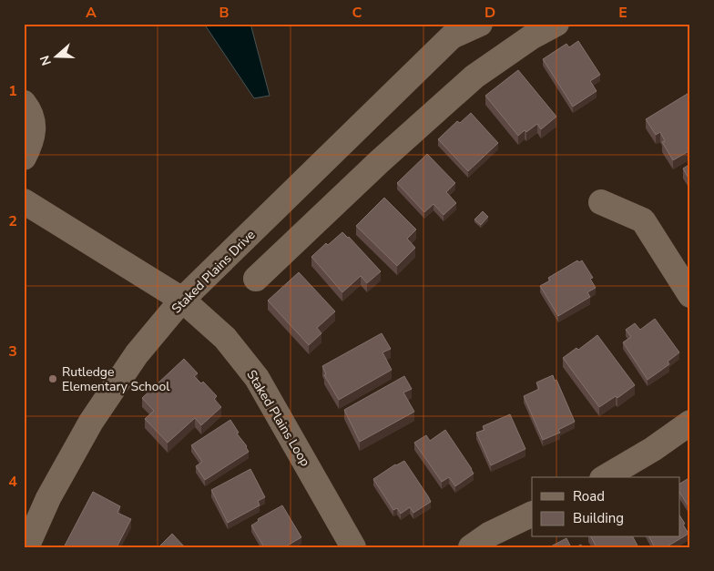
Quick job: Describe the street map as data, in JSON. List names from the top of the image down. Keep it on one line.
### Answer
{"streets":{"street":["Staked Plains Drive","Staked Plains Loop"]},"crossings":[["Staked Plains Drive","Staked Plains Loop"]],"places":["Rutledge Elementary School"],"legend":["Road","Building"],"north":"left","grid":{"columns":["A","B","C","D","E"],"rows":["1","2","3","4"]}}
